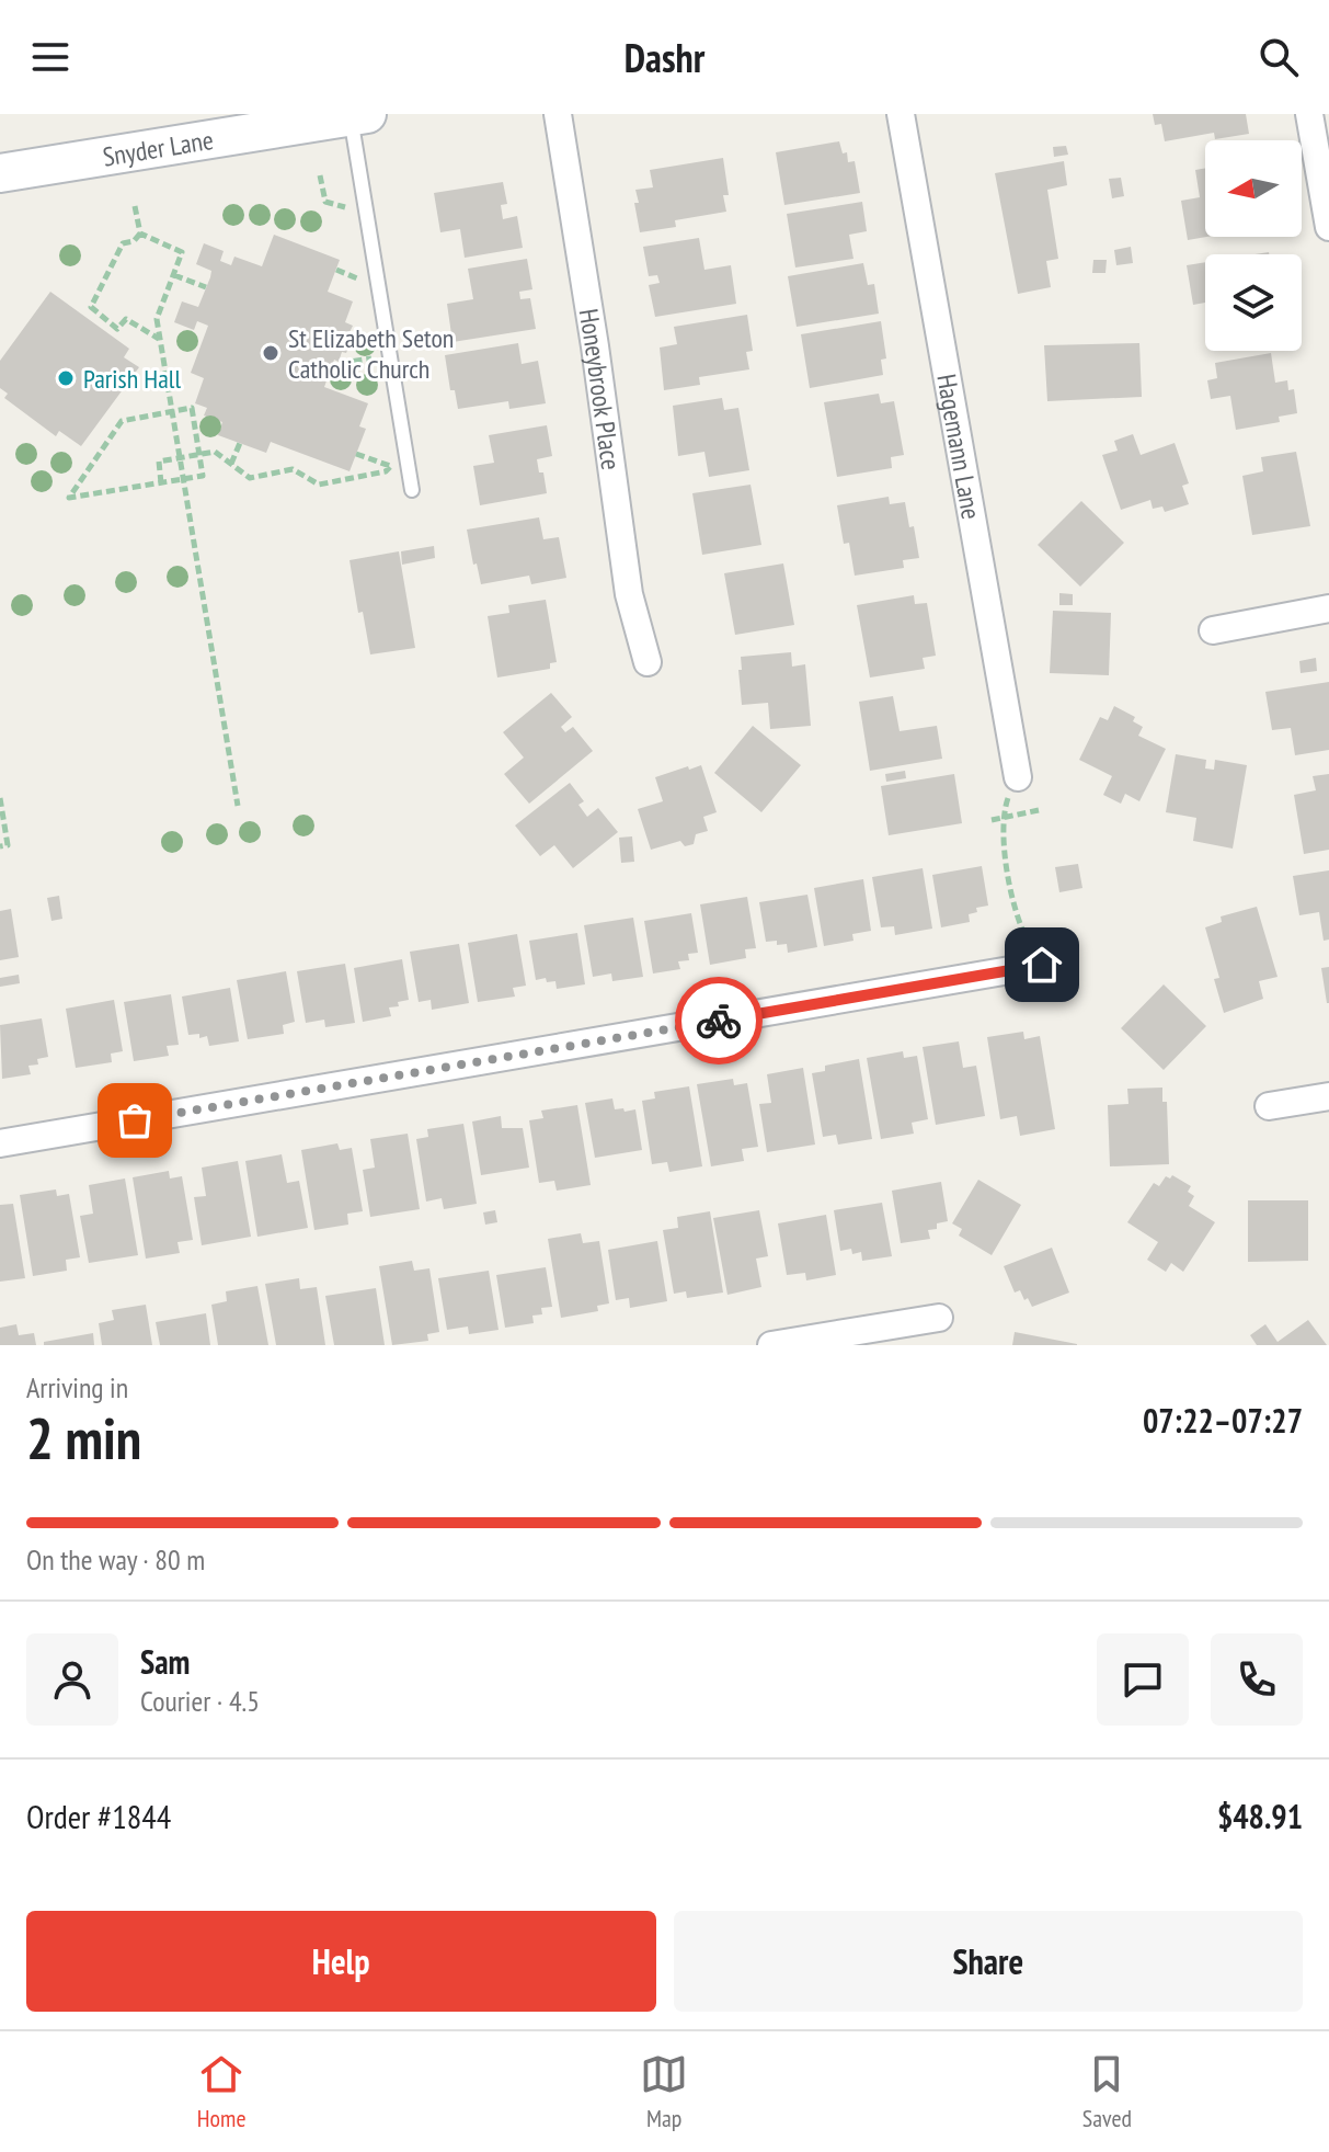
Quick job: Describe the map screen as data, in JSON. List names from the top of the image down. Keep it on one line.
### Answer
{"streets":{"street":["Snyder Lane","Honeybrook Place","Hagemann Lane"]},"places":["St Elizabeth Seton Catholic Church","Parish Hall"],"north":"left","page":{"header":"Dashr","heading":["2 min","Arriving in","07:22–07:27"],"panel":["Sam","Courier · 4.5","Order #1844","$48.91"],"bar":"On the way · 80 m","buttons":["Help","Share"],"tabs":["Home","Map","Saved"]}}
